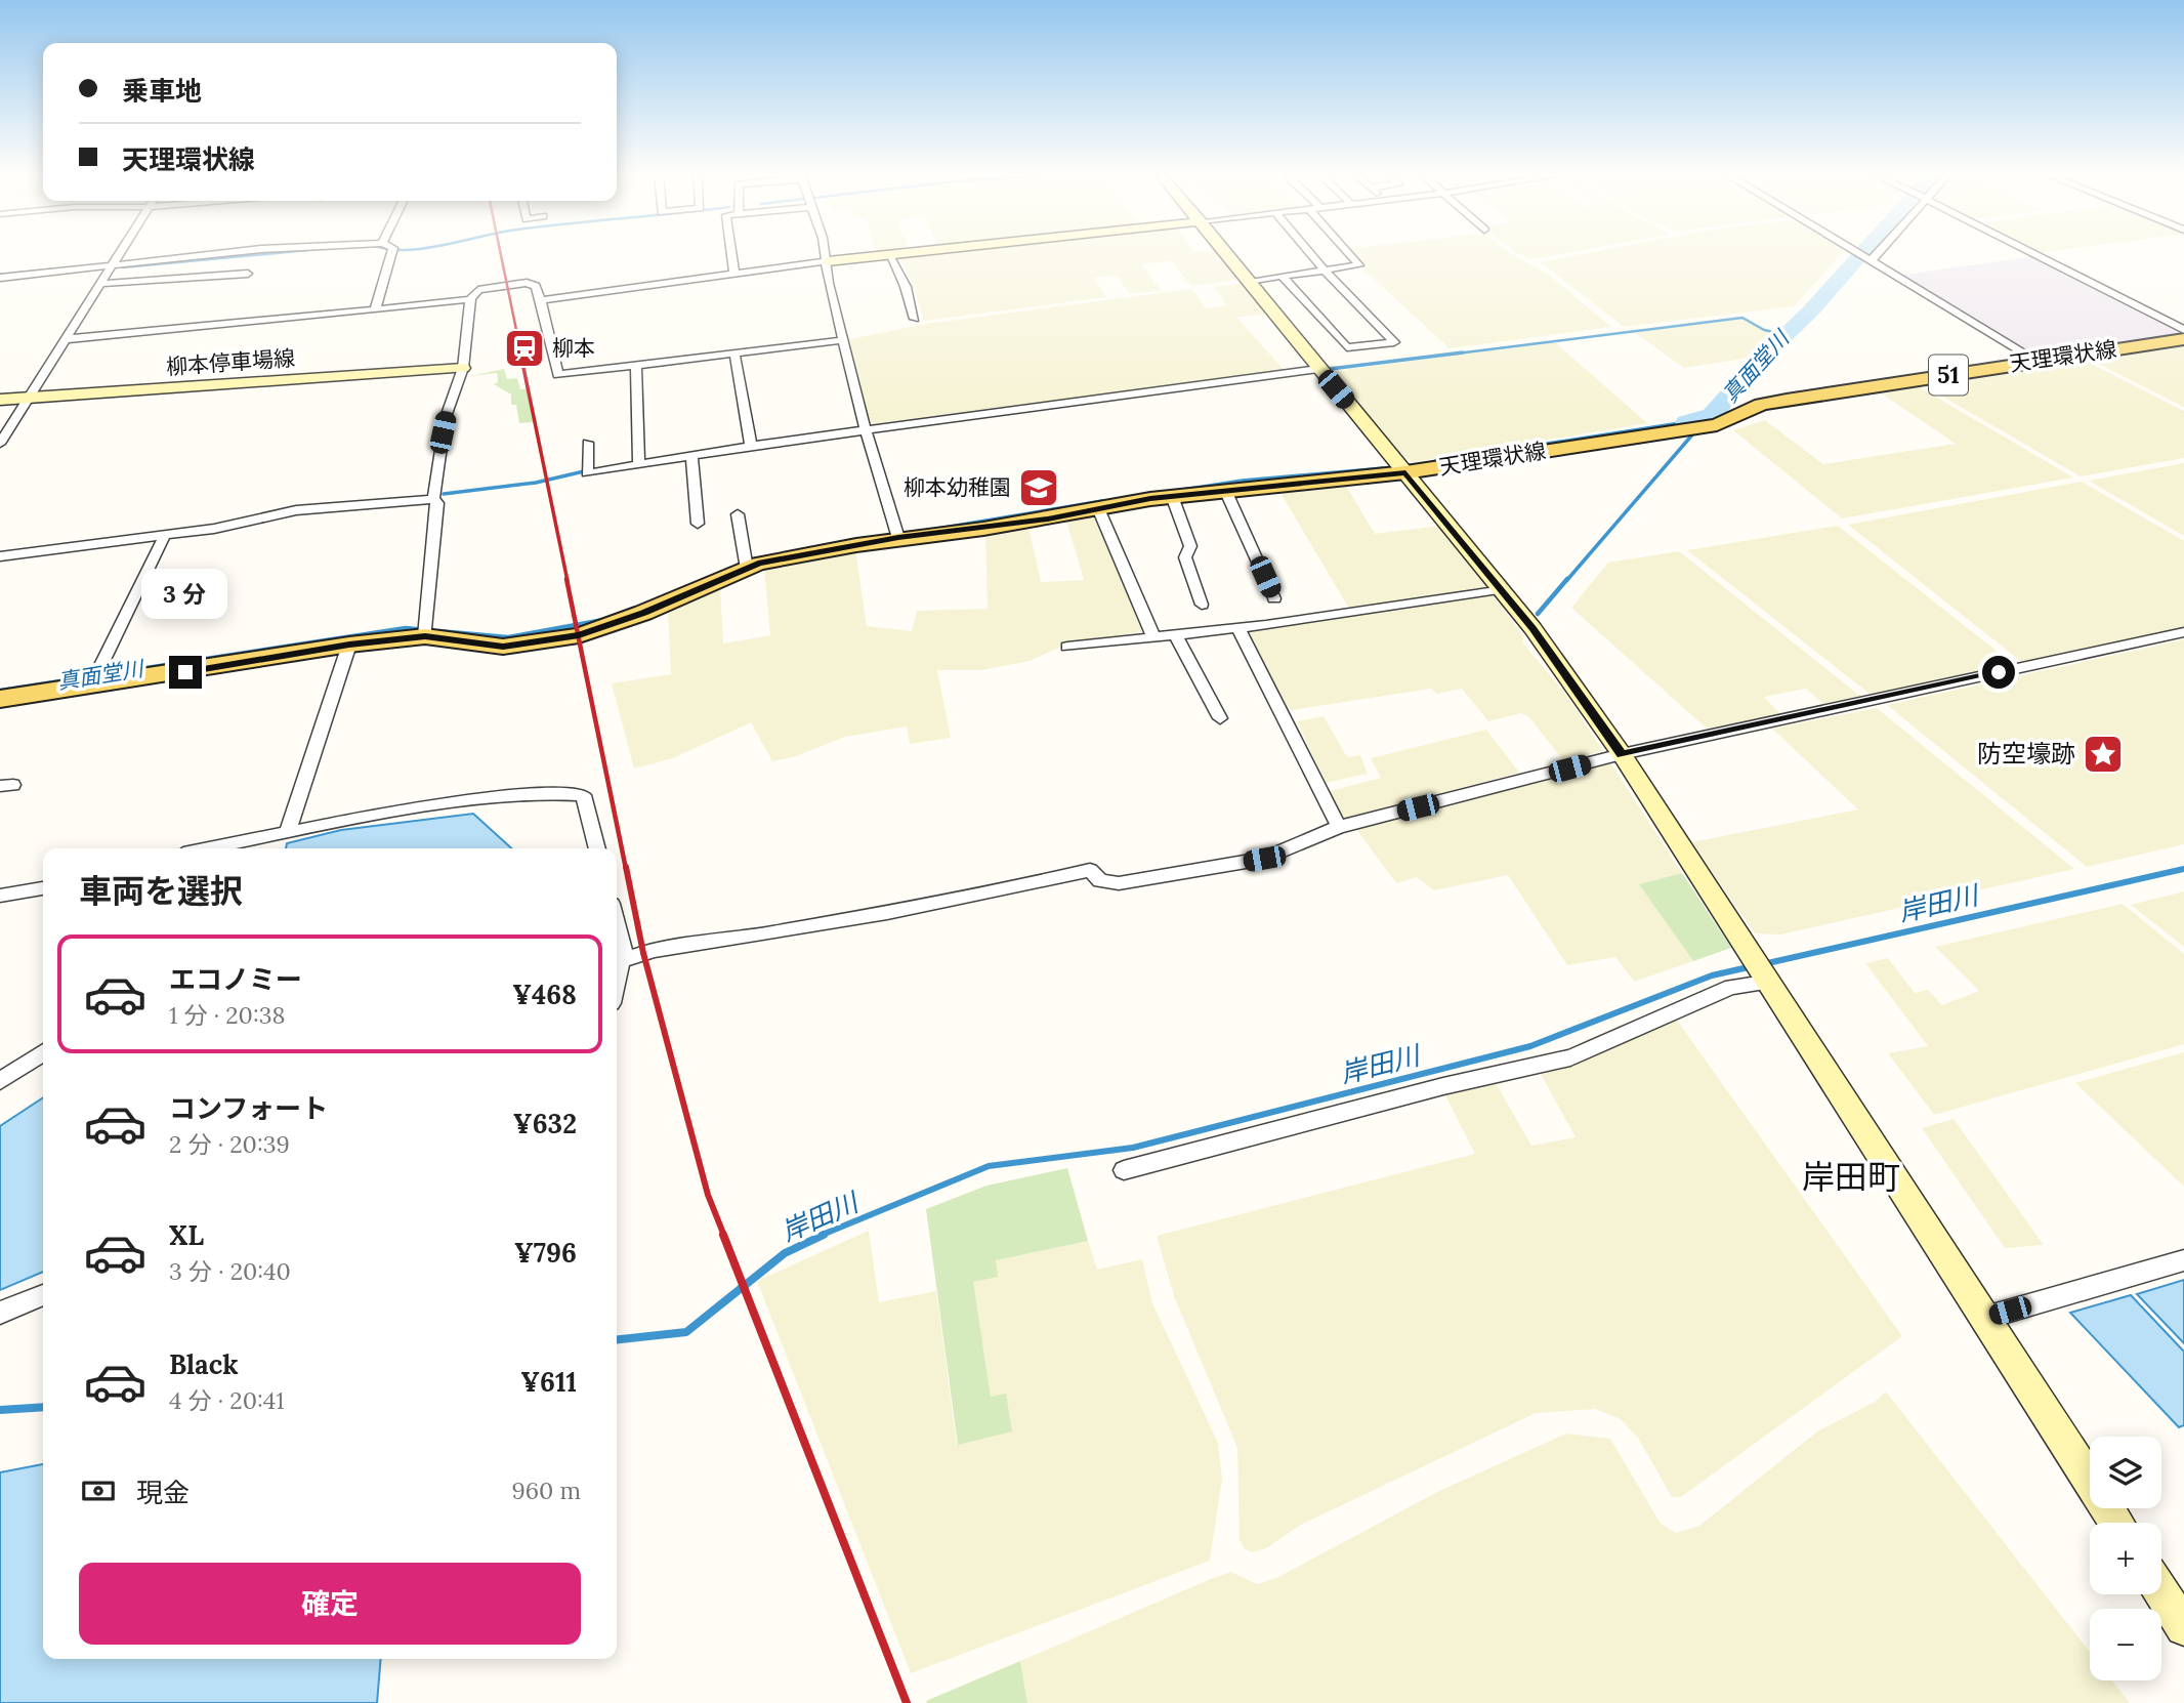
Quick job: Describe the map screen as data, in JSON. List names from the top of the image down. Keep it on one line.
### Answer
{"streets":{"main road":["天理環状線","柳本停車場線","51"]},"districts":["岸田町"],"water":["真面堂川","岸田川"],"places":{"station":["柳本"],"school or university":["柳本幼稚園"],"place":["防空壕跡"]},"page":{"banner":["乗車地","天理環状線"],"bubble":"3 分","heading":"車両を選択","list":[{"name":"エコノミー","note":"1 分 · 20:38","value":"¥468"},{"name":"コンフォート","note":"2 分 · 20:39","value":"¥632"},{"name":"XL","note":"3 分 · 20:40","value":"¥796"},{"name":"Black","note":"4 分 · 20:41","value":"¥611"}],"map_buttons":["+","−"],"pay":["現金","960 m"],"buttons":"確定"}}
